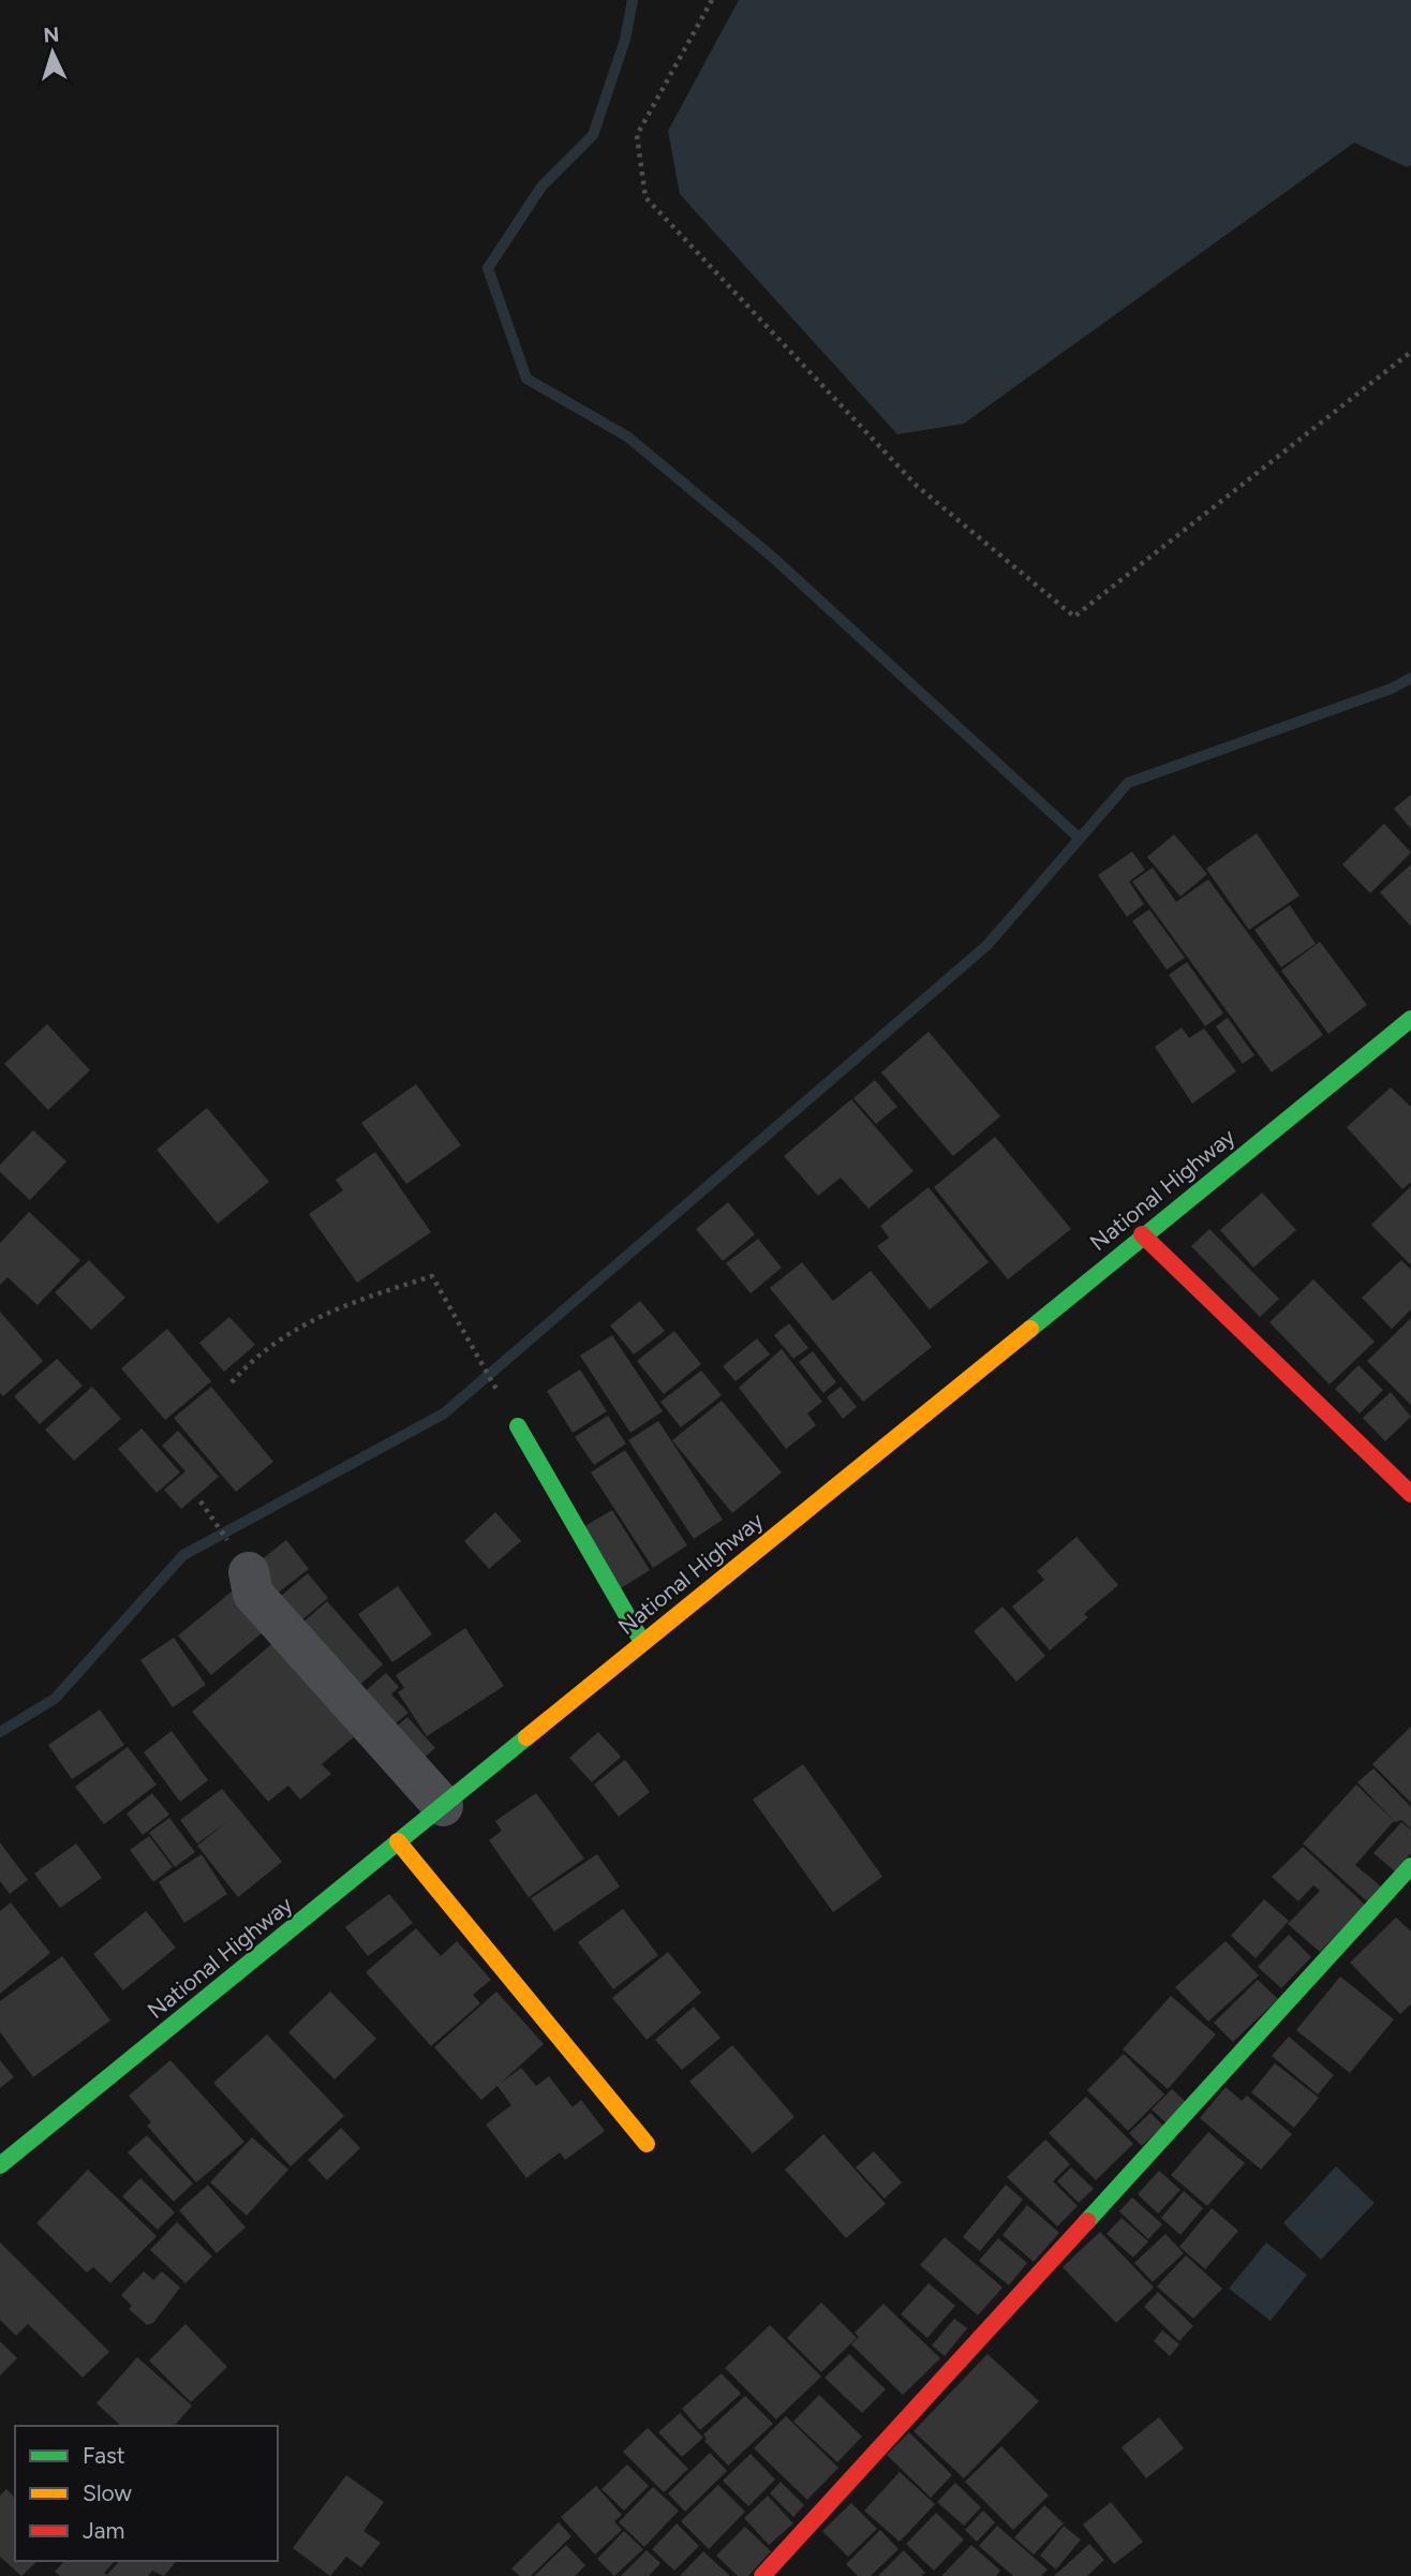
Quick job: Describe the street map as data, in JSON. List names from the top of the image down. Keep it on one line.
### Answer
{"streets":{"street":["National Highway"]},"legend":["Fast","Slow","Jam"],"north":"top"}
